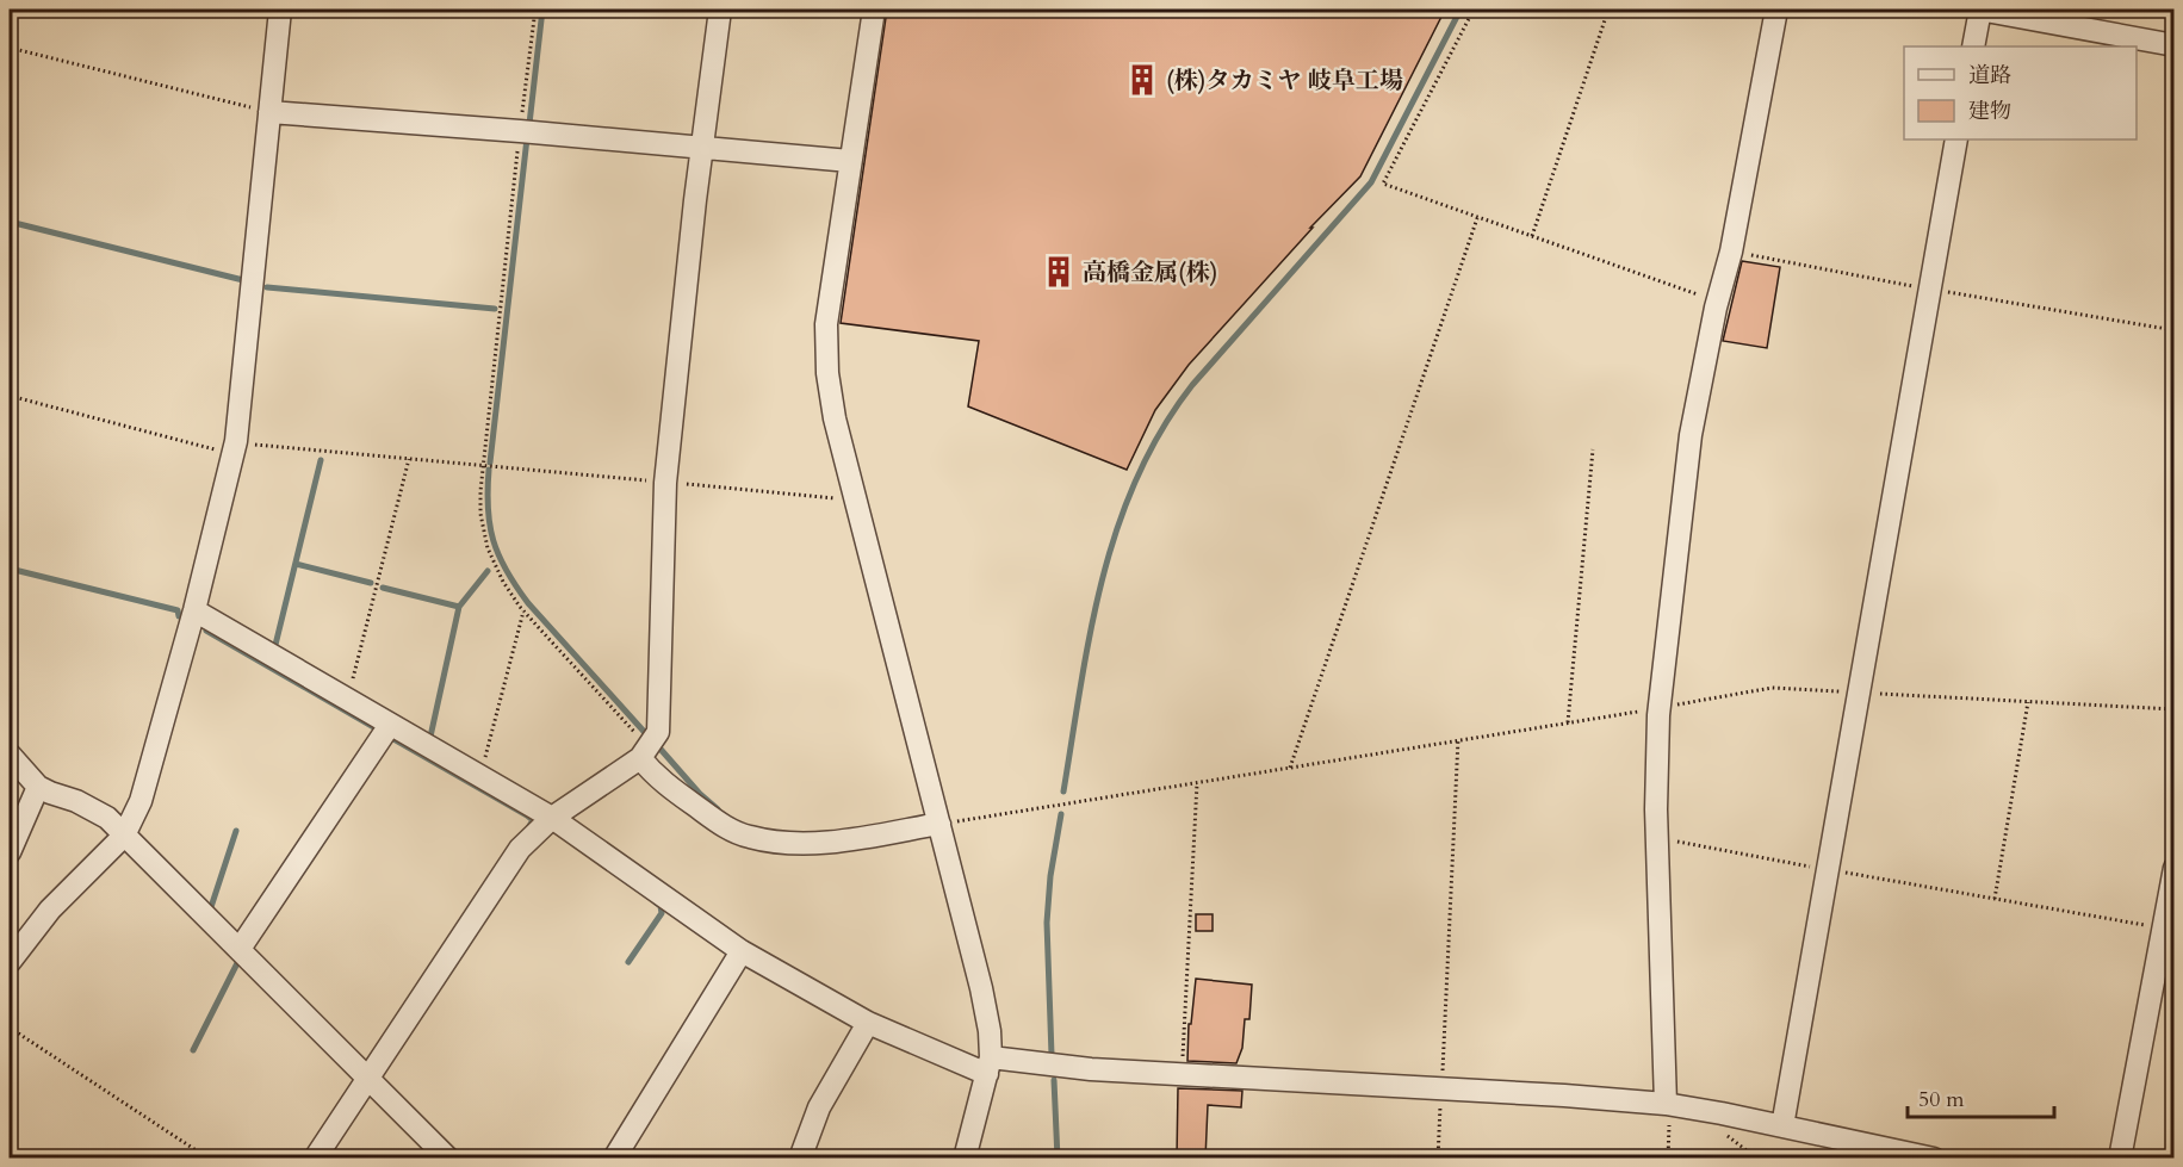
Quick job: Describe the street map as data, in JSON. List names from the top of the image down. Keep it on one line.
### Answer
{"places":{"building":["(株)タカミヤ 岐阜工場","高橋金属(株)"]},"legend":["道路","建物"],"scale_bar":"50 m"}
